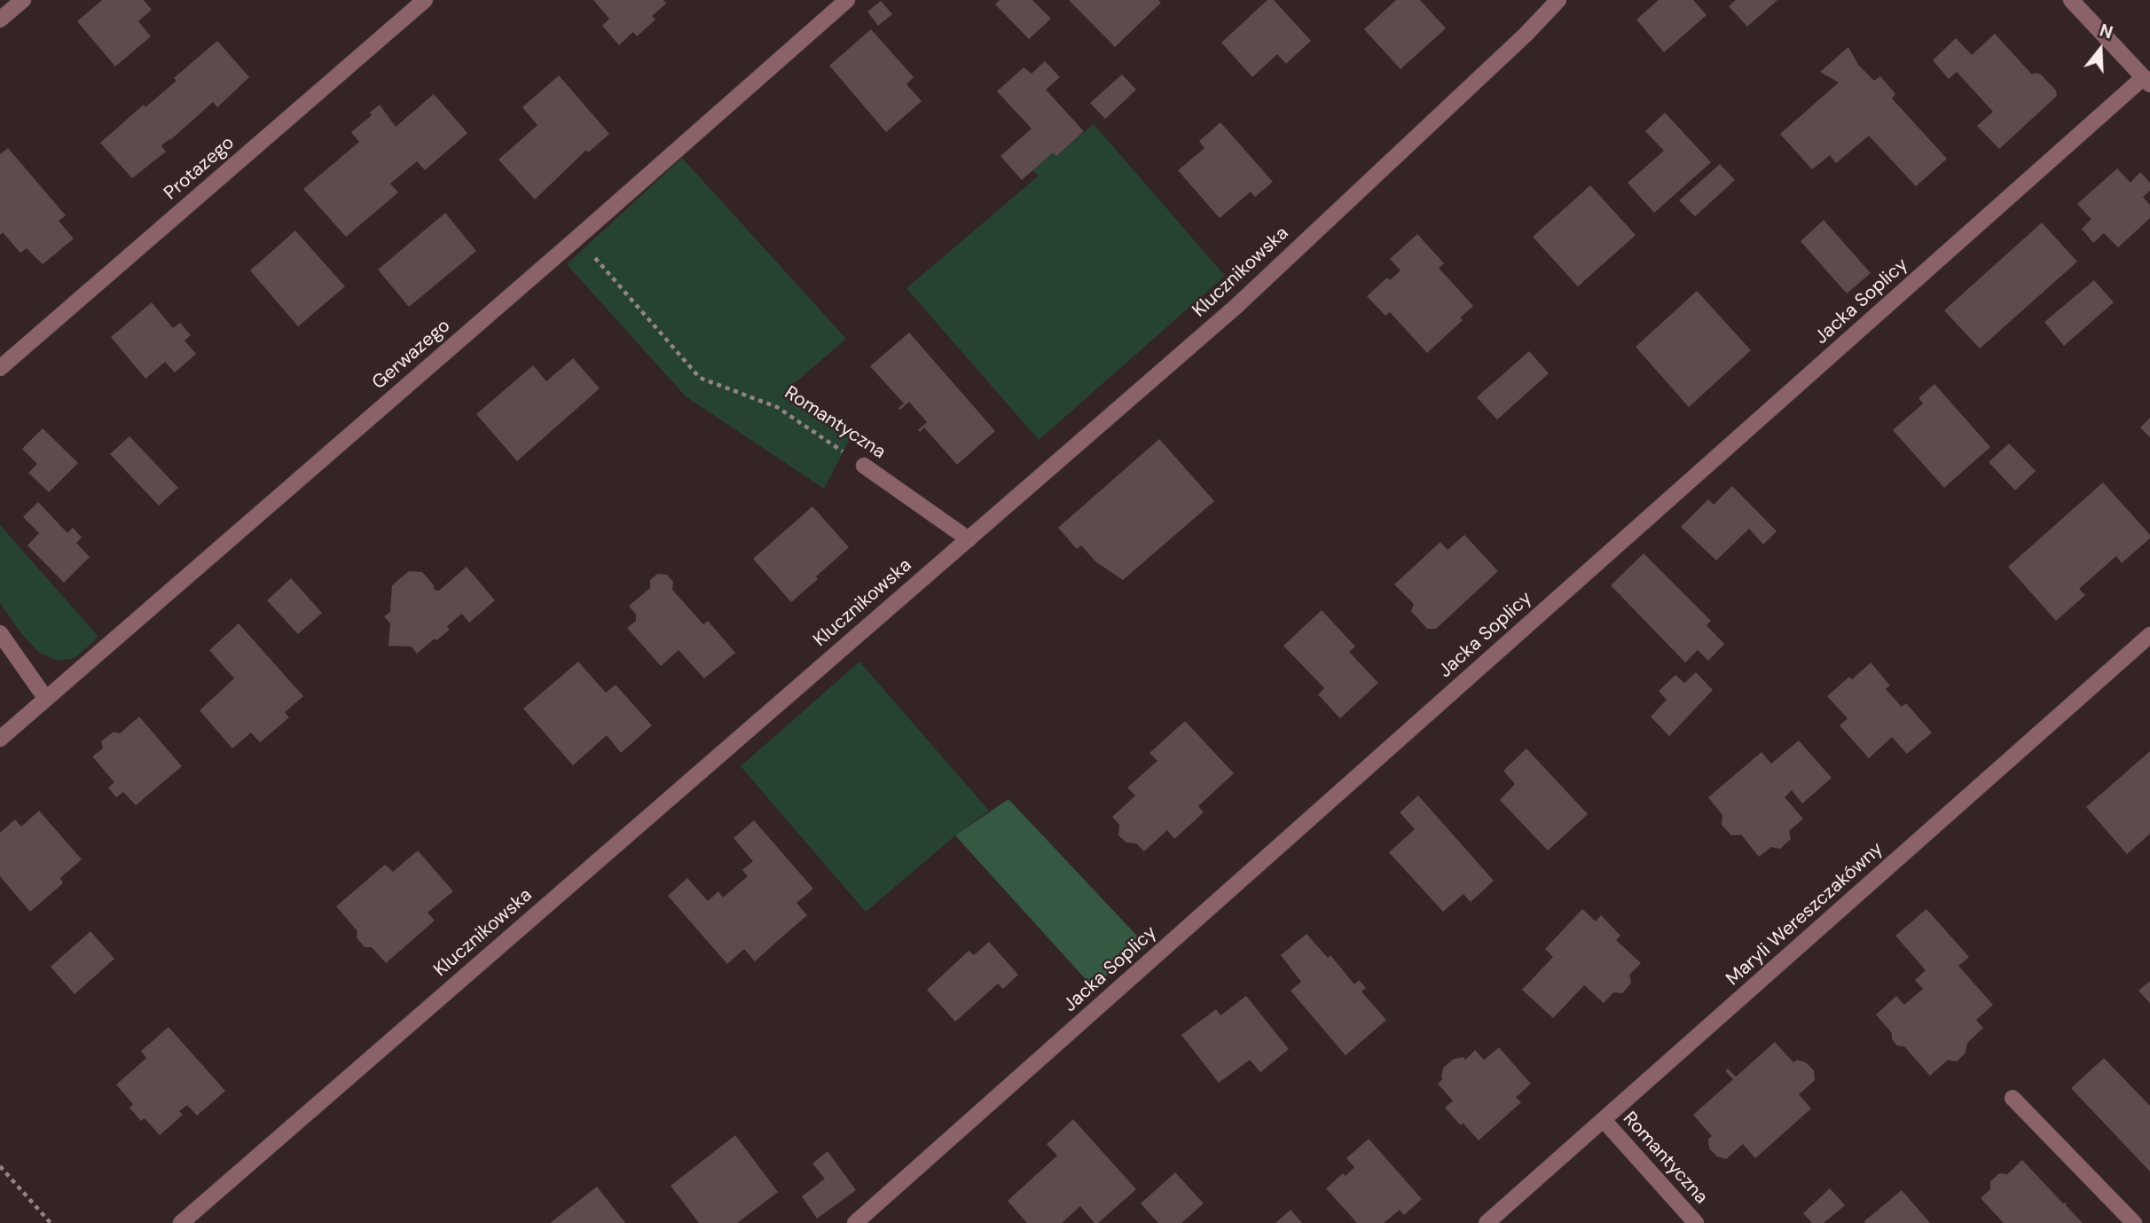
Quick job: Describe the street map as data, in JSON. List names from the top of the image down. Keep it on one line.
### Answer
{"streets":{"street":["Protazego","Klucznikowska","Jacka Soplicy","Gerwazego","Romantyczna","Maryli Wereszczakówny"]},"crossings":[["Klucznikowska","Romantyczna"],["Gerwazego","Romantyczna"],["Romantyczna","Maryli Wereszczakówny"]],"north":"top"}
